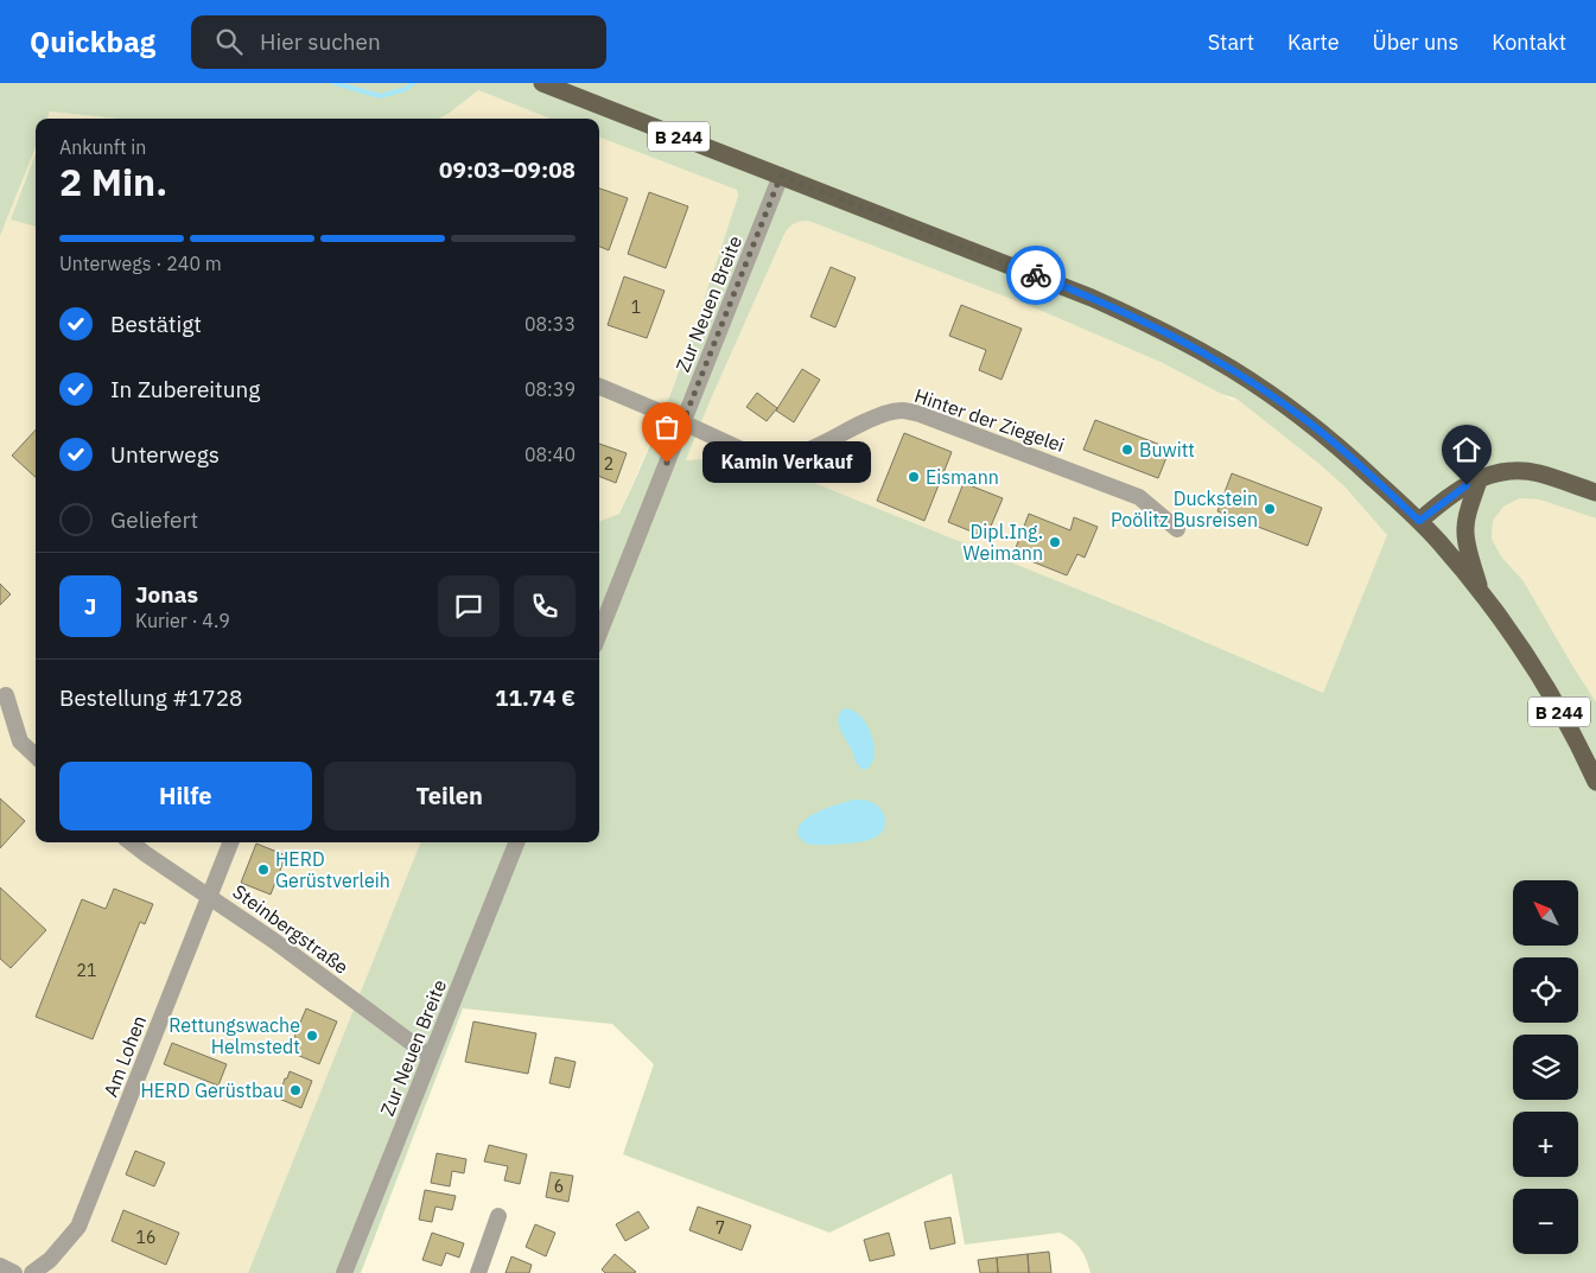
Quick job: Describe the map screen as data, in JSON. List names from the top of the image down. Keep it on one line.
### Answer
{"streets":{"main road":["B 244"],"street":["Zur Neuen Breite","Hinter der Ziegelei","Steinbergstraße","Am Lohen"]},"crossings":[["B 244","Zur Neuen Breite"],["Zur Neuen Breite","Hinter der Ziegelei"],["Zur Neuen Breite","Steinbergstraße"],["Steinbergstraße","Am Lohen"]],"places":["Buwitt","Kamin Verkauf","Eismann","Duckstein Poölitz Busreisen","Dipl.Ing. Weimann","HERD Gerüstverleih","Rettungswache Helmstedt","HERD Gerüstbau"],"house_numbers":["1","2","21","6","7","16"],"north":"top left","page":{"header":"Quickbag","search":"Hier suchen","nav":["Start","Karte","Über uns","Kontakt"],"heading":["2 Min.","Ankunft in","09:03–09:08"],"panel":["Jonas","Kurier · 4.9","Bestellung #1728","11.74 €"],"bar":"Unterwegs · 240 m","list":[["Bestätigt","08:33"],["In Zubereitung","08:39"],["Unterwegs","08:40"],"Geliefert"],"bubble":"Kamin Verkauf","round":"J","buttons":["Hilfe","Teilen"],"map_buttons":["+","−"]}}
